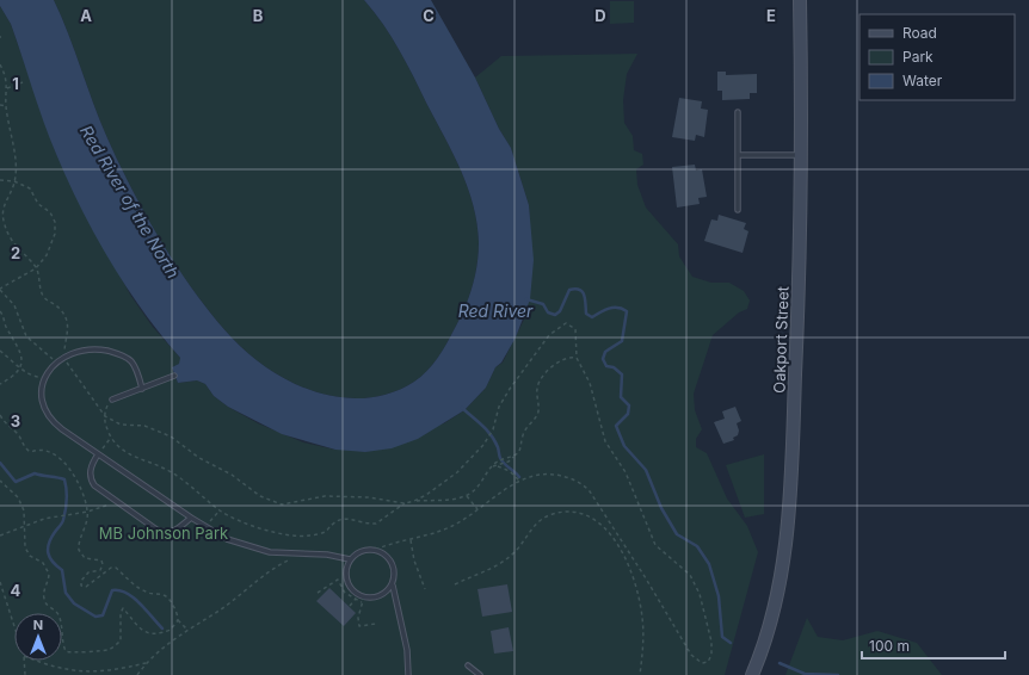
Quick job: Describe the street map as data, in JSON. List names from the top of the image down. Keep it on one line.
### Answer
{"streets":{"street":["Oakport Street"]},"water":["Red River of the North","Red River"],"parks":["MB Johnson Park"],"legend":["Road","Park","Water"],"scale_bar":"100 m","north":"top","grid":{"columns":["A","B","C","D","E"],"rows":["1","2","3","4"]}}
